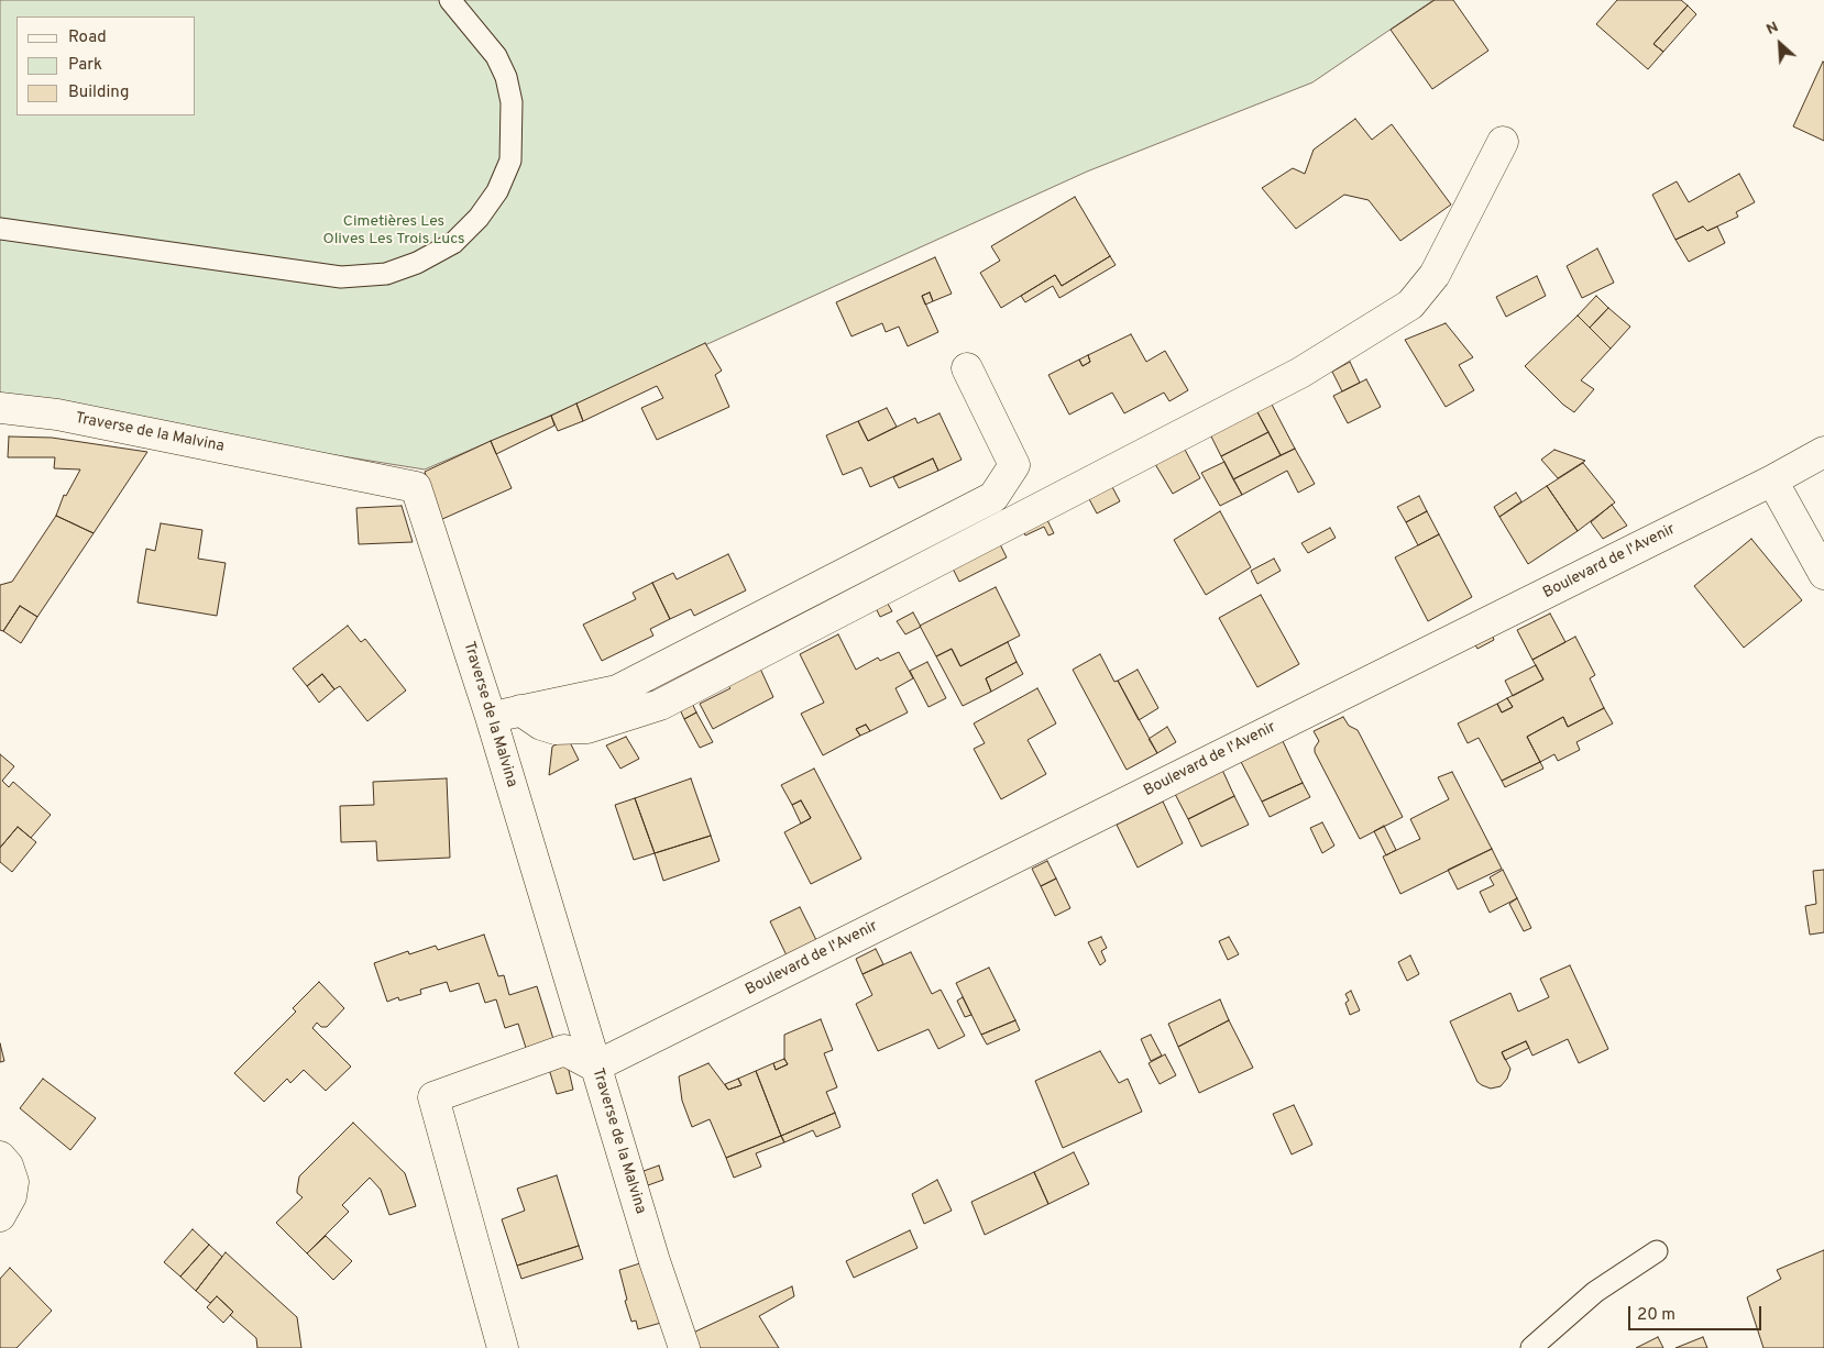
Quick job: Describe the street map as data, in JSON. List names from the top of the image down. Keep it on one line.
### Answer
{"streets":{"street":["Traverse de la Malvina","Boulevard de l'Avenir"]},"crossings":[["Traverse de la Malvina","Boulevard de l'Avenir"]],"parks":["Cimetières Les Olives Les Trois Lucs"],"legend":["Road","Park","Building"],"scale_bar":"20 m","north":"top left"}
